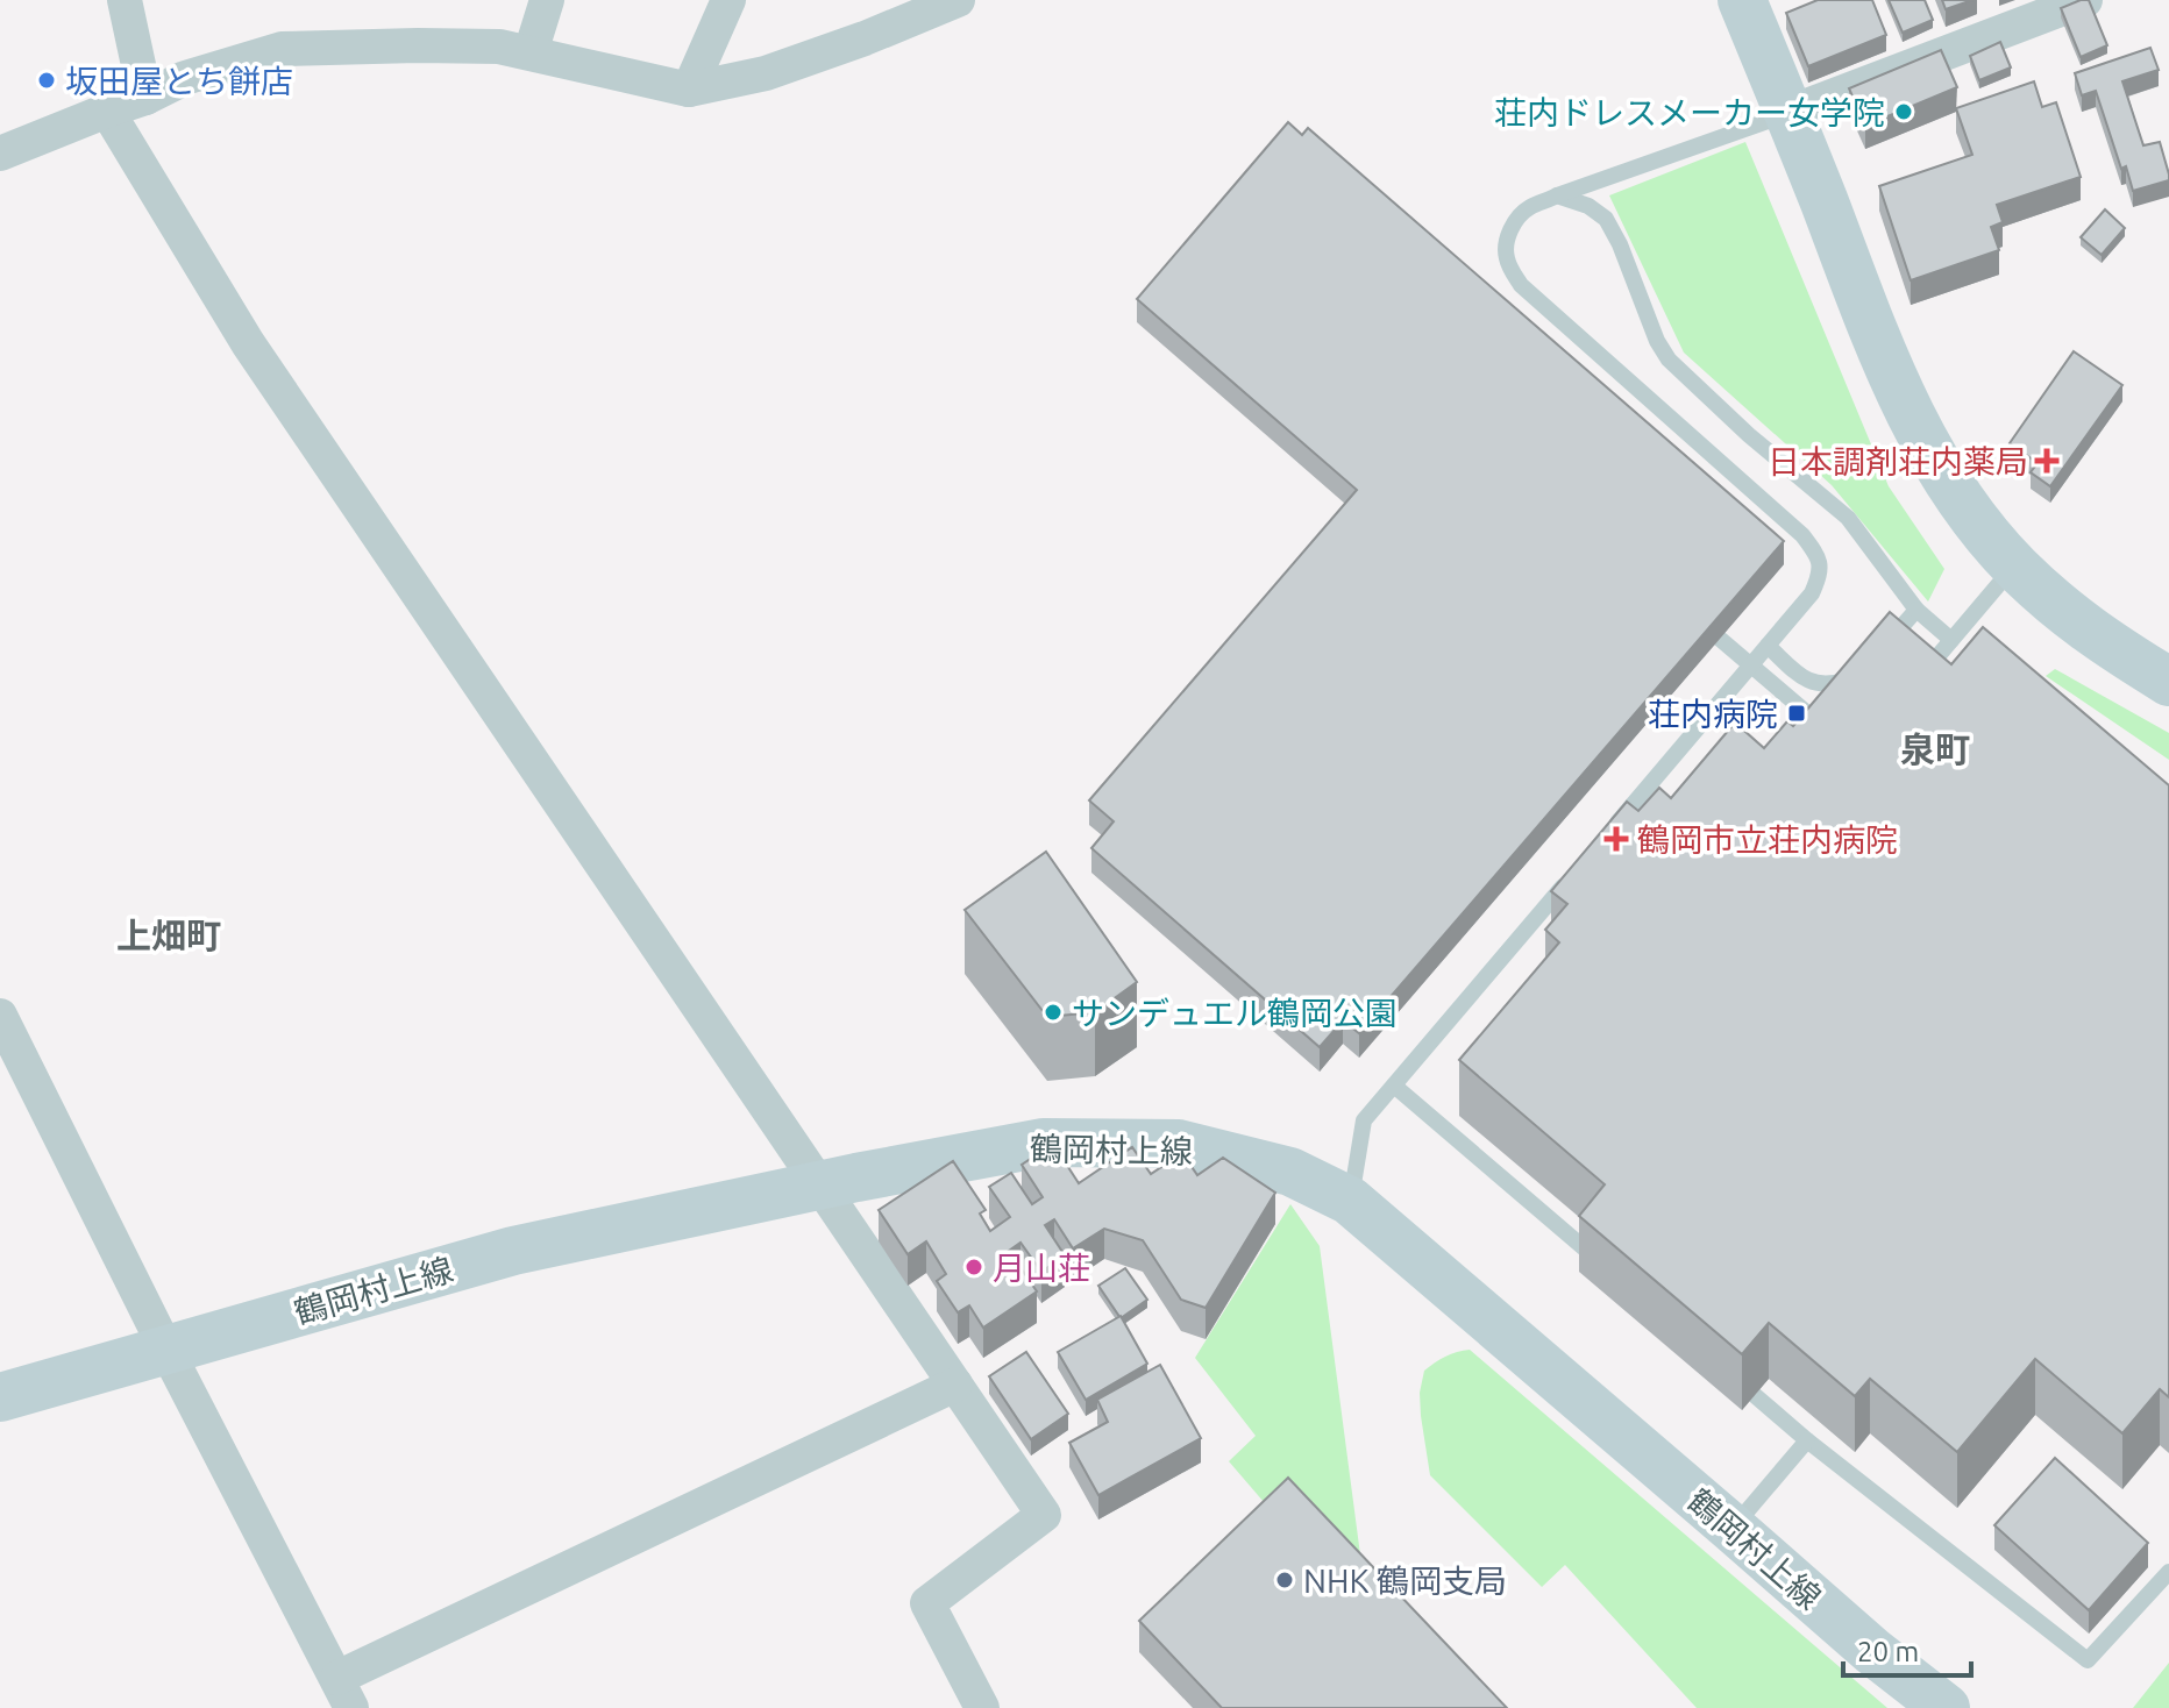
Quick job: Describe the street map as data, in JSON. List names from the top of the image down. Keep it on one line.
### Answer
{"streets":{"main road":["鶴岡村上線"]},"districts":["泉町","上畑町"],"places":{"other":["坂田屋とち餅店","荘内ドレスメーカー女学院","サンデュエル鶴岡公園","月山荘","NHK 鶴岡支局"],"health":["日本調剤荘内薬局","鶴岡市立荘内病院"],"transit":["荘内病院"]},"scale_bar":"20 m"}
